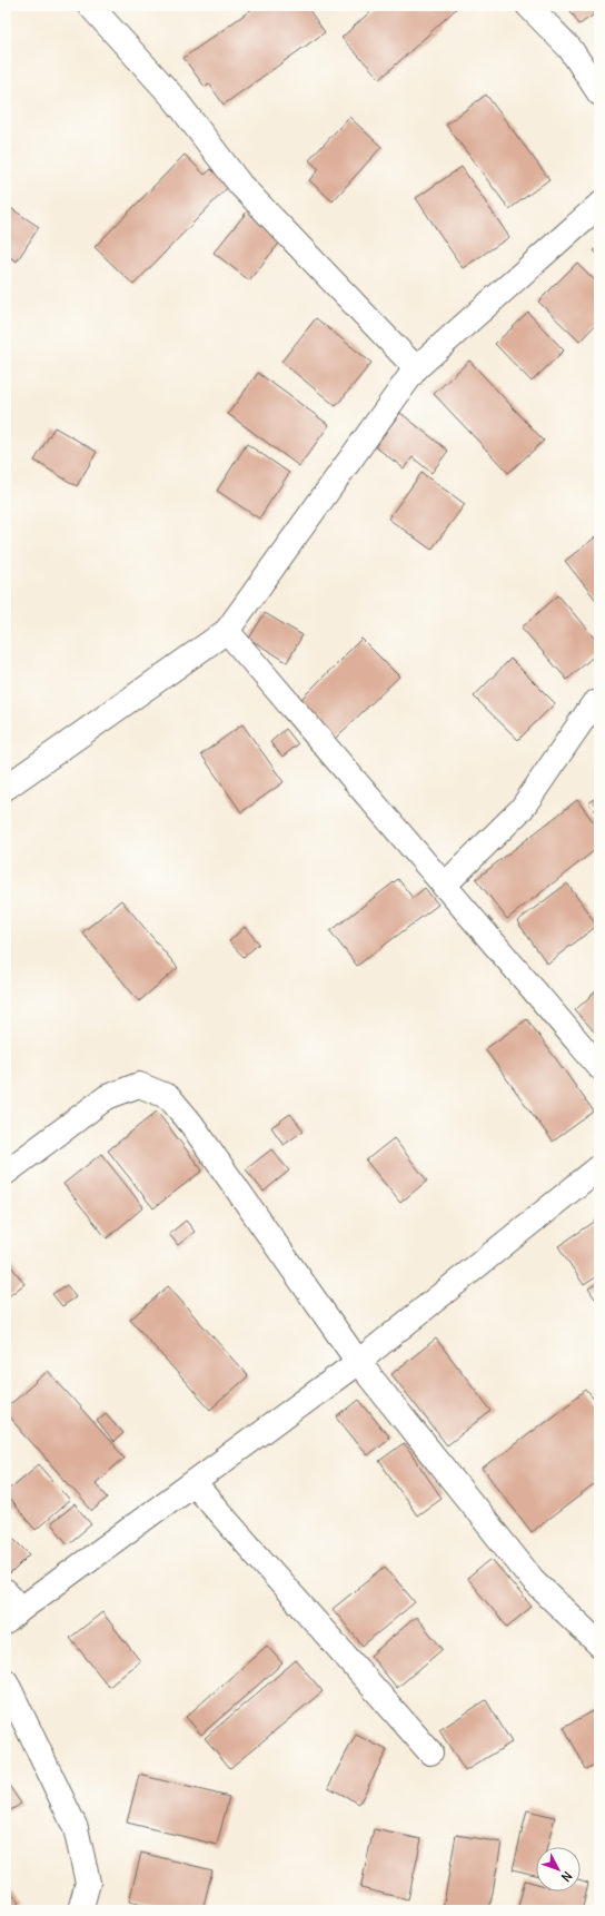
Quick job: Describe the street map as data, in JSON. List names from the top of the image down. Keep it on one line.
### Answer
{"north":"bottom right"}
